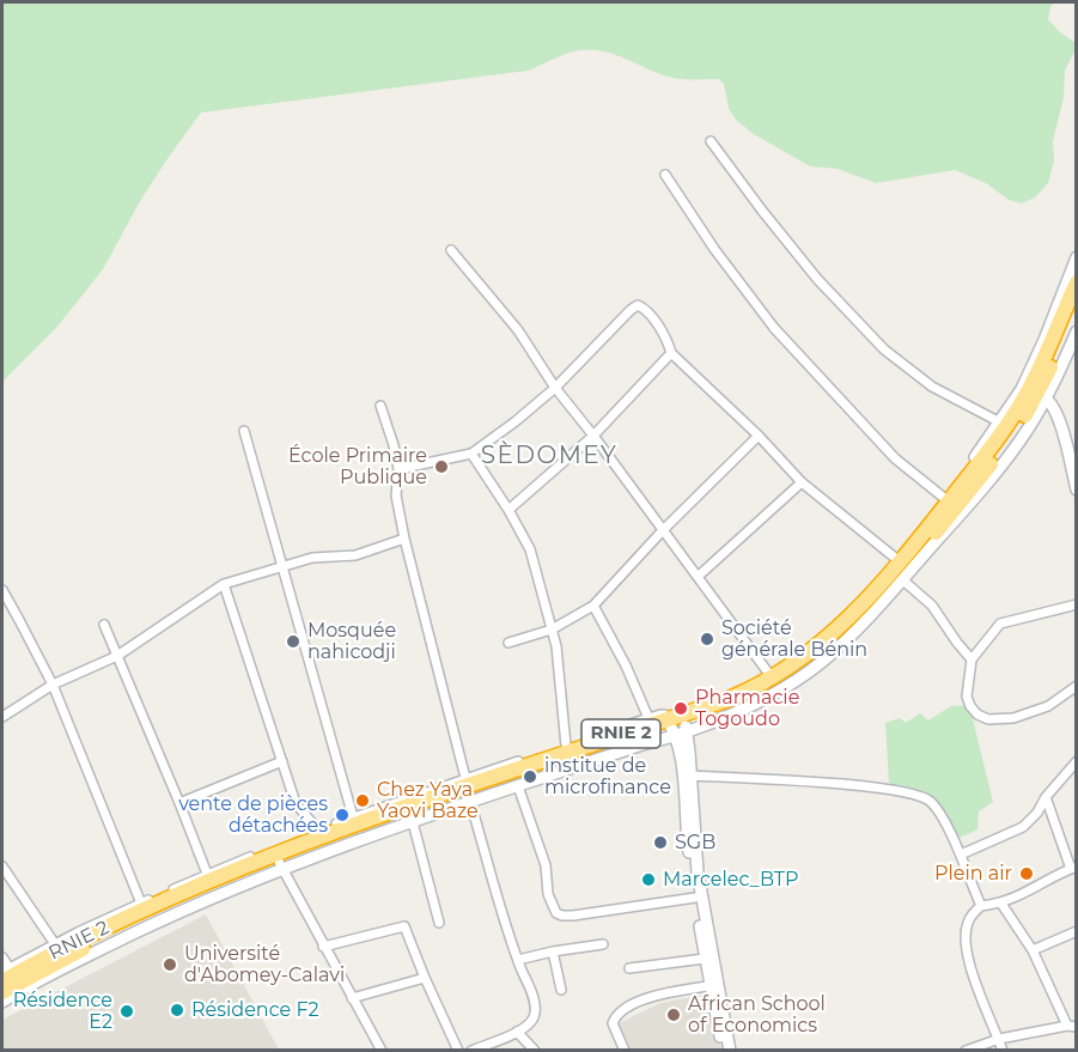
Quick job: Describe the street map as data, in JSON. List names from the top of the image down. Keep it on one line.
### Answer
{"streets":{"highway":["RNIE 2"]},"districts":["SÈDOMEY"],"places":["École Primaire Publique","Société générale Bénin","Mosquée nahicodji","Pharmacie Togoudo","institue de microfinance","Chez Yaya Yaovi Baze","vente de pièces détachées","SGB","Plein air","Marcelec_BTP","Université d'Abomey-Calavi","Résidence F2","Résidence E2","African School of Economics"]}
